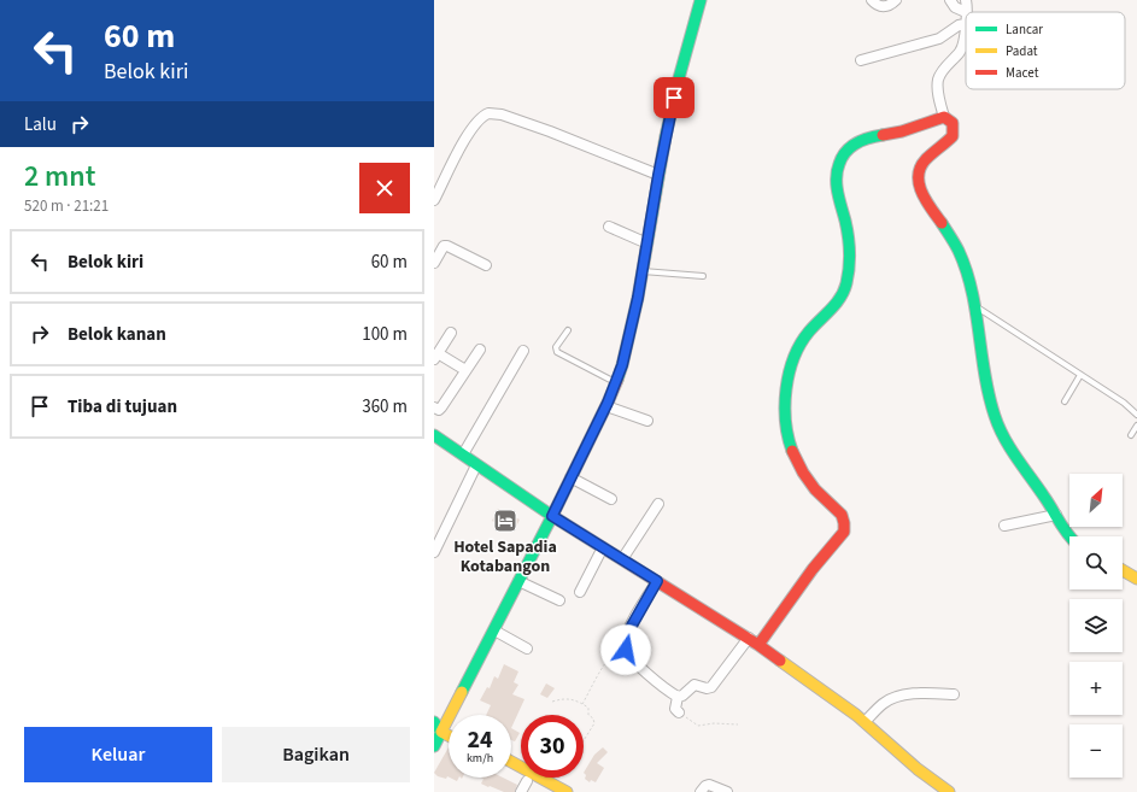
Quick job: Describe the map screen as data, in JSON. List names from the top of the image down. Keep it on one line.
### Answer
{"places":{"hotel":["Hotel Sapadia Kotabangon"]},"legend":["Lancar","Padat","Macet"],"north":"top right","page":{"turn":["60 m","Belok kiri"],"then":"Lalu","heading":["2 mnt","520 m · 21:21"],"list":[{"name":"Belok kiri","value":"60 m"},{"name":"Belok kanan","value":"100 m"},{"name":"Tiba di tujuan","value":"360 m"}],"map_buttons":["+","−"],"speed":"24 km/h","limit":"30","buttons":["Keluar","Bagikan"]}}
